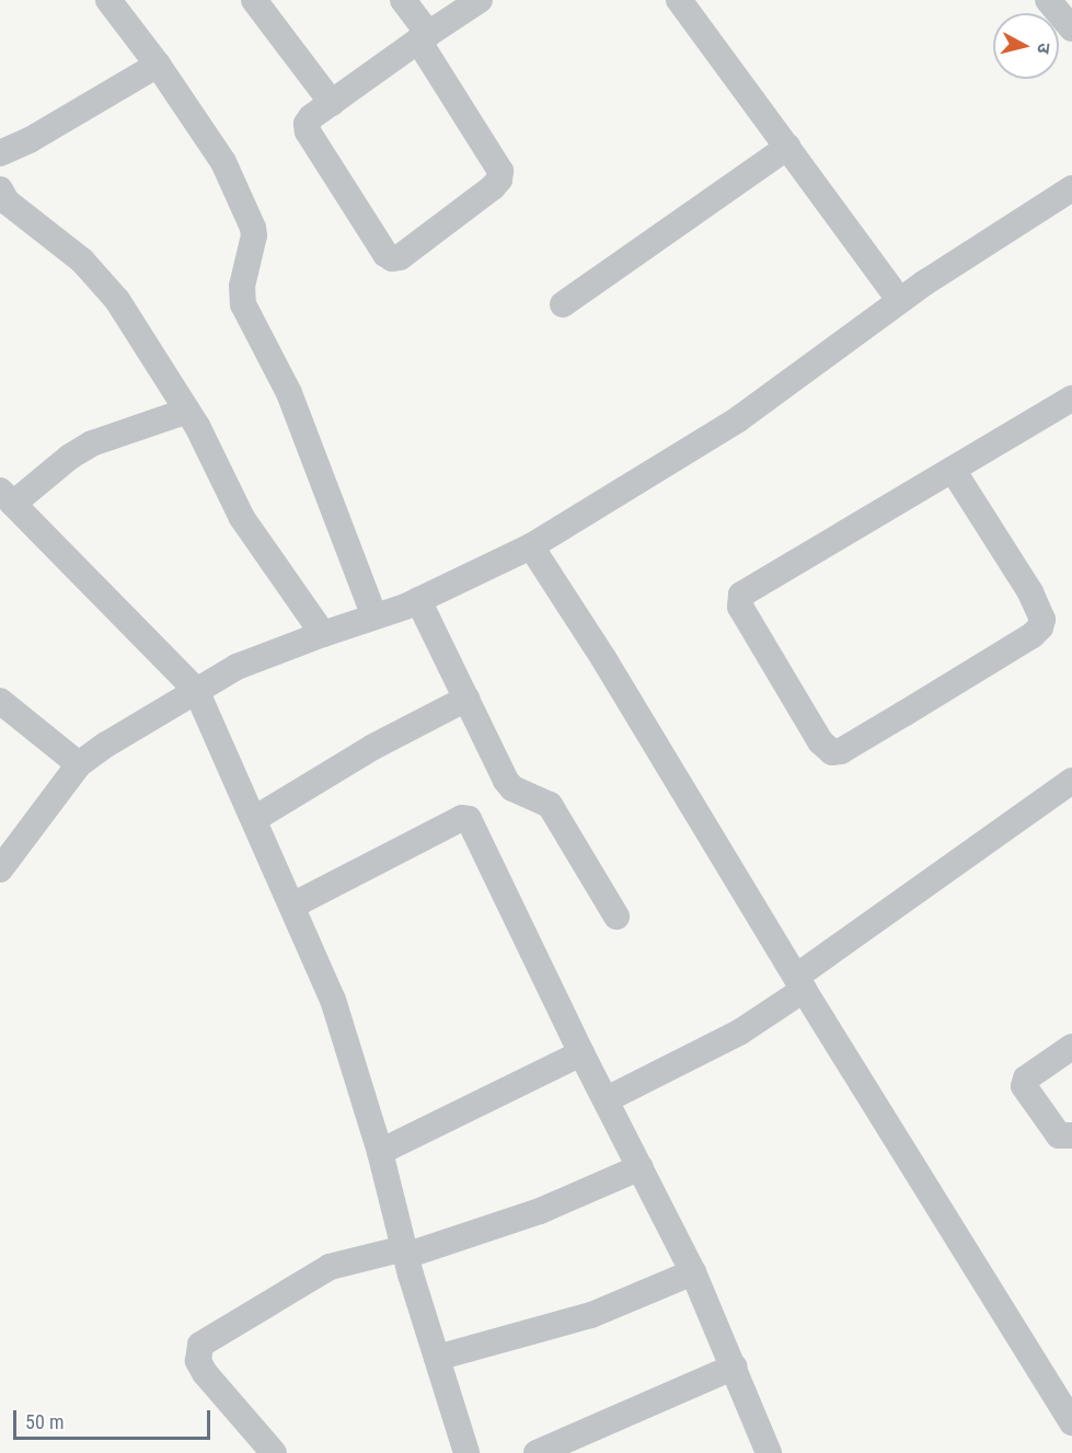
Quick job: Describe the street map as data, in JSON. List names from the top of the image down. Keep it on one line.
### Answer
{"scale_bar":"50 m","north":"right"}
